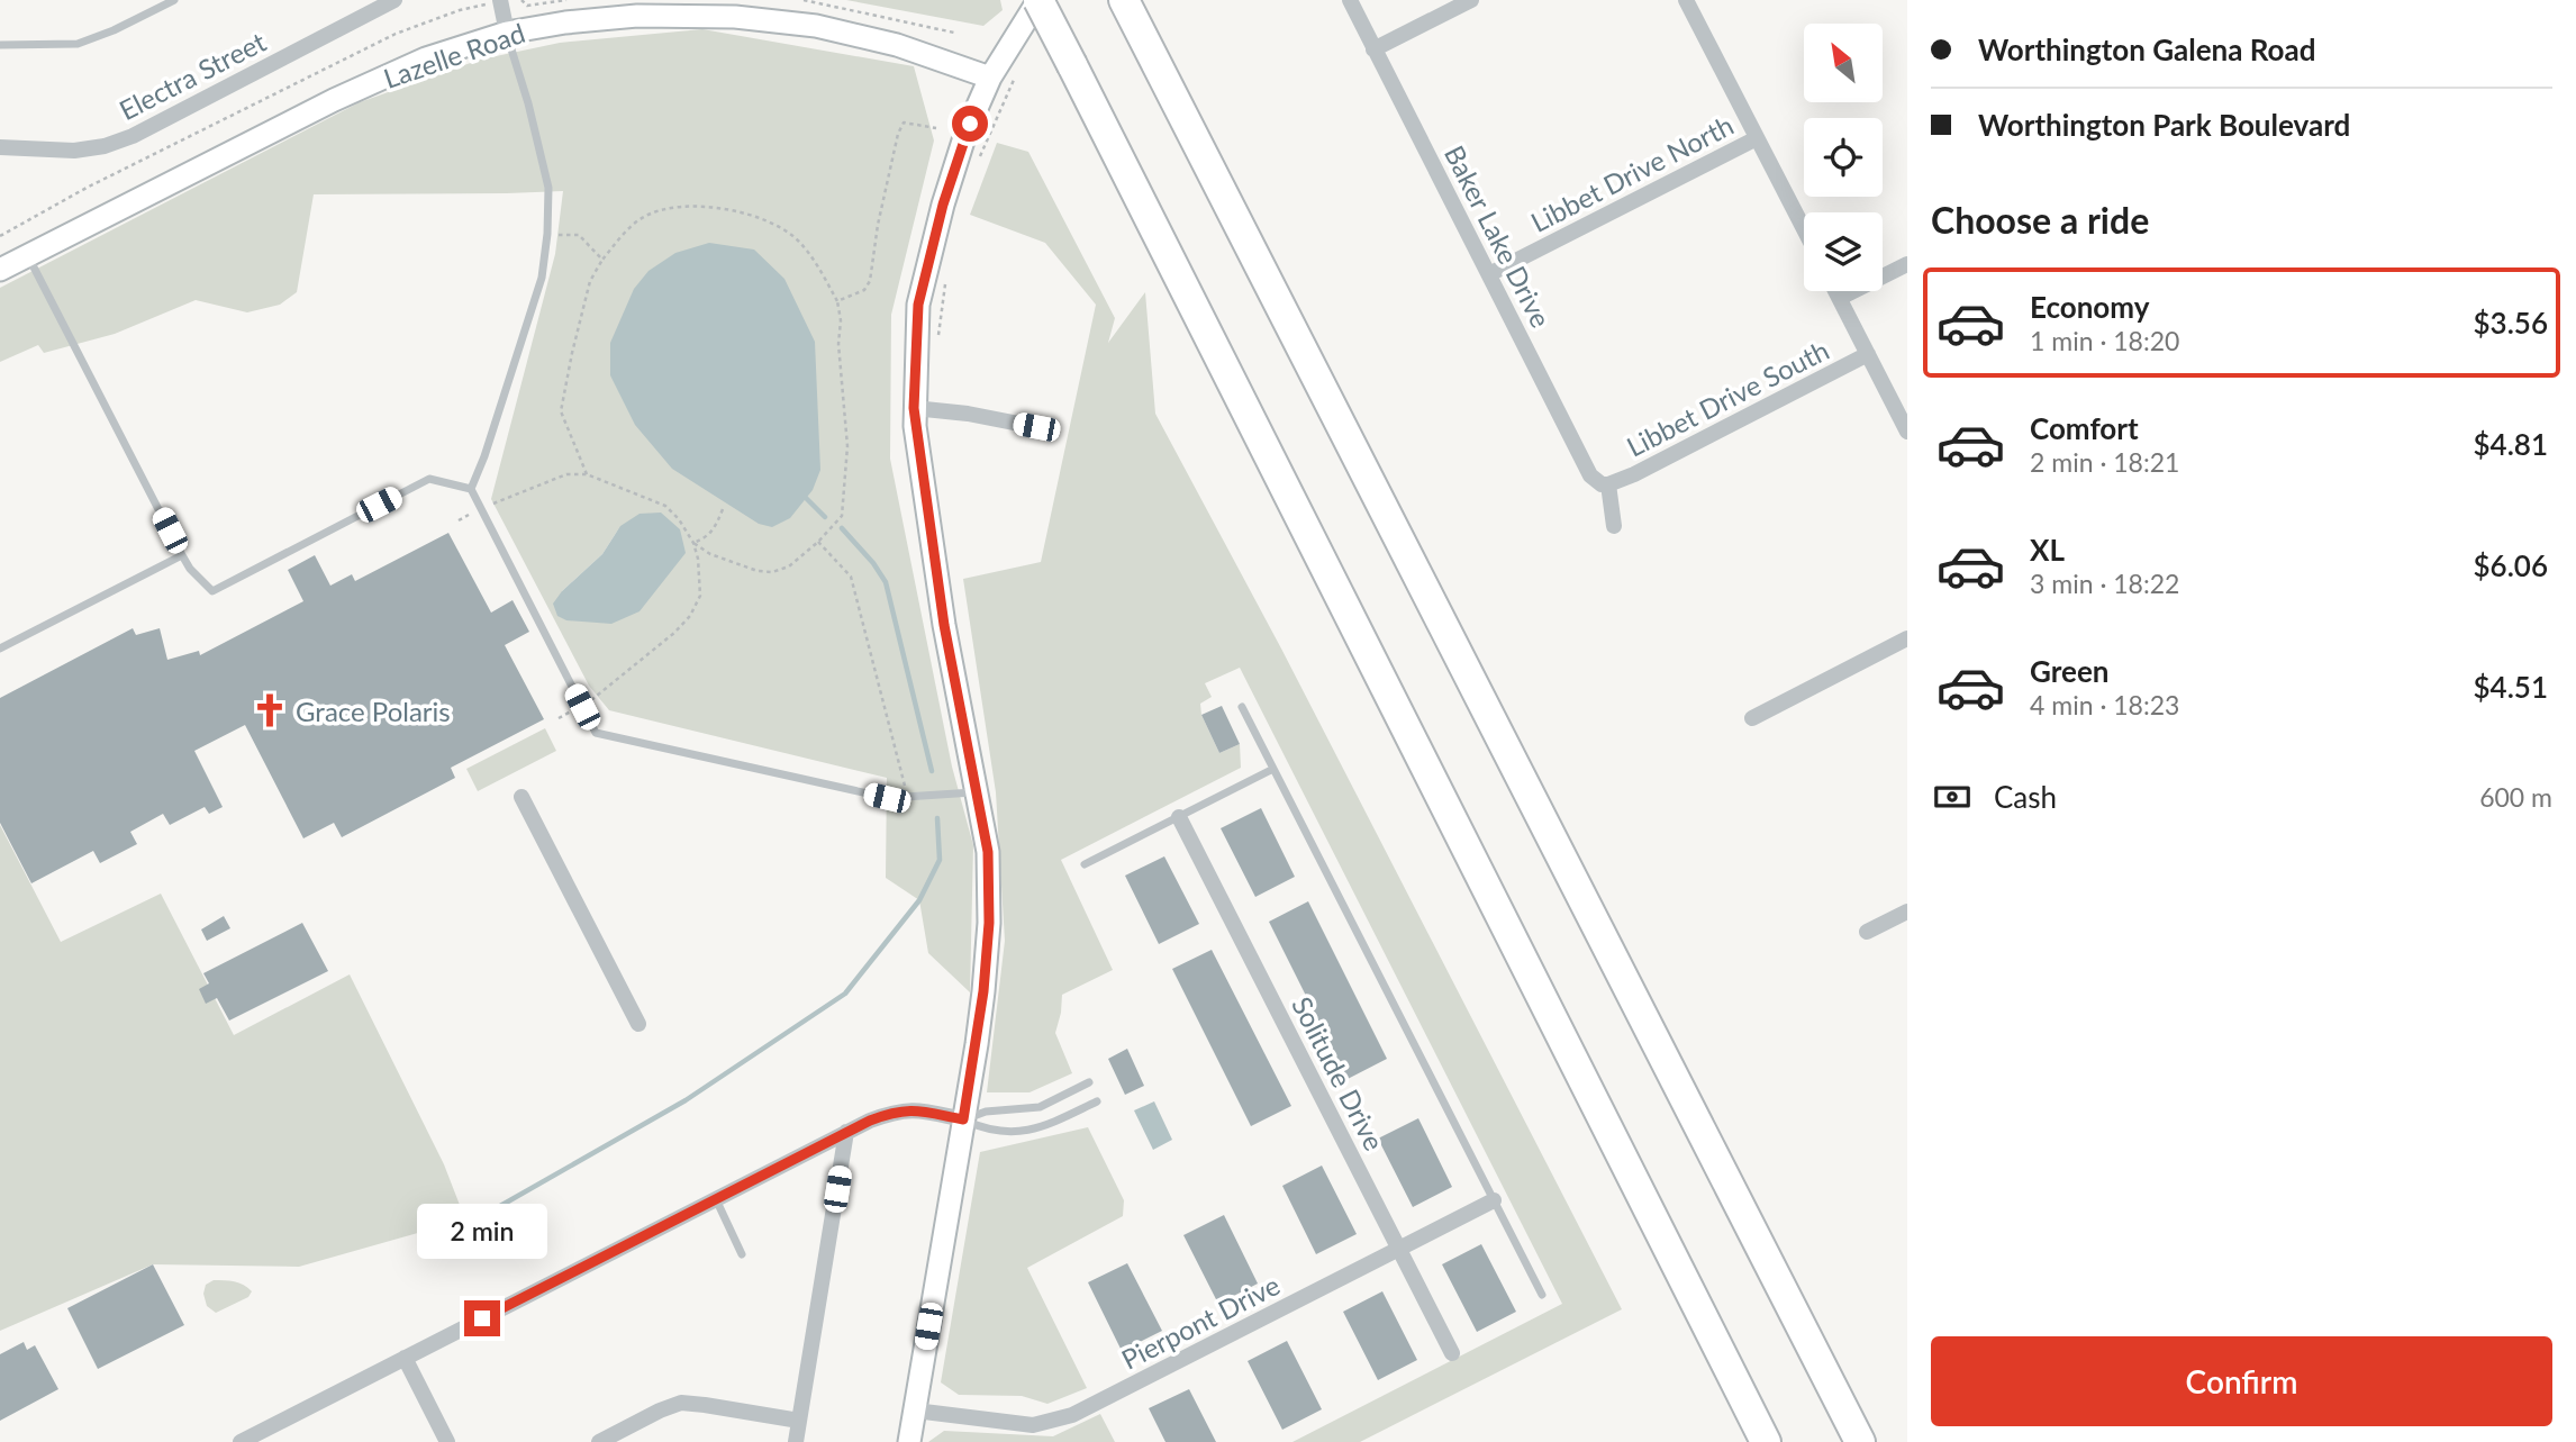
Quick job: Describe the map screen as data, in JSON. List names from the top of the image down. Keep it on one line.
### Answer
{"streets":{"street":["Lazelle Road","Electra Street","Libbet Drive North","Baker Lake Drive","Libbet Drive South","Solitude Drive","Pierpont Drive"]},"crossings":[["Libbet Drive North","Baker Lake Drive"],["Baker Lake Drive","Libbet Drive South"],["Solitude Drive","Pierpont Drive"]],"places":{"church":["Grace Polaris"]},"north":"top left","page":{"banner":["Worthington Galena Road","Worthington Park Boulevard"],"heading":"Choose a ride","list":[{"name":"Economy","note":"1 min · 18:20","value":"$3.56"},{"name":"Comfort","note":"2 min · 18:21","value":"$4.81"},{"name":"XL","note":"3 min · 18:22","value":"$6.06"},{"name":"Green","note":"4 min · 18:23","value":"$4.51"}],"pay":["Cash","600 m"],"bubble":"2 min","buttons":"Confirm"}}
